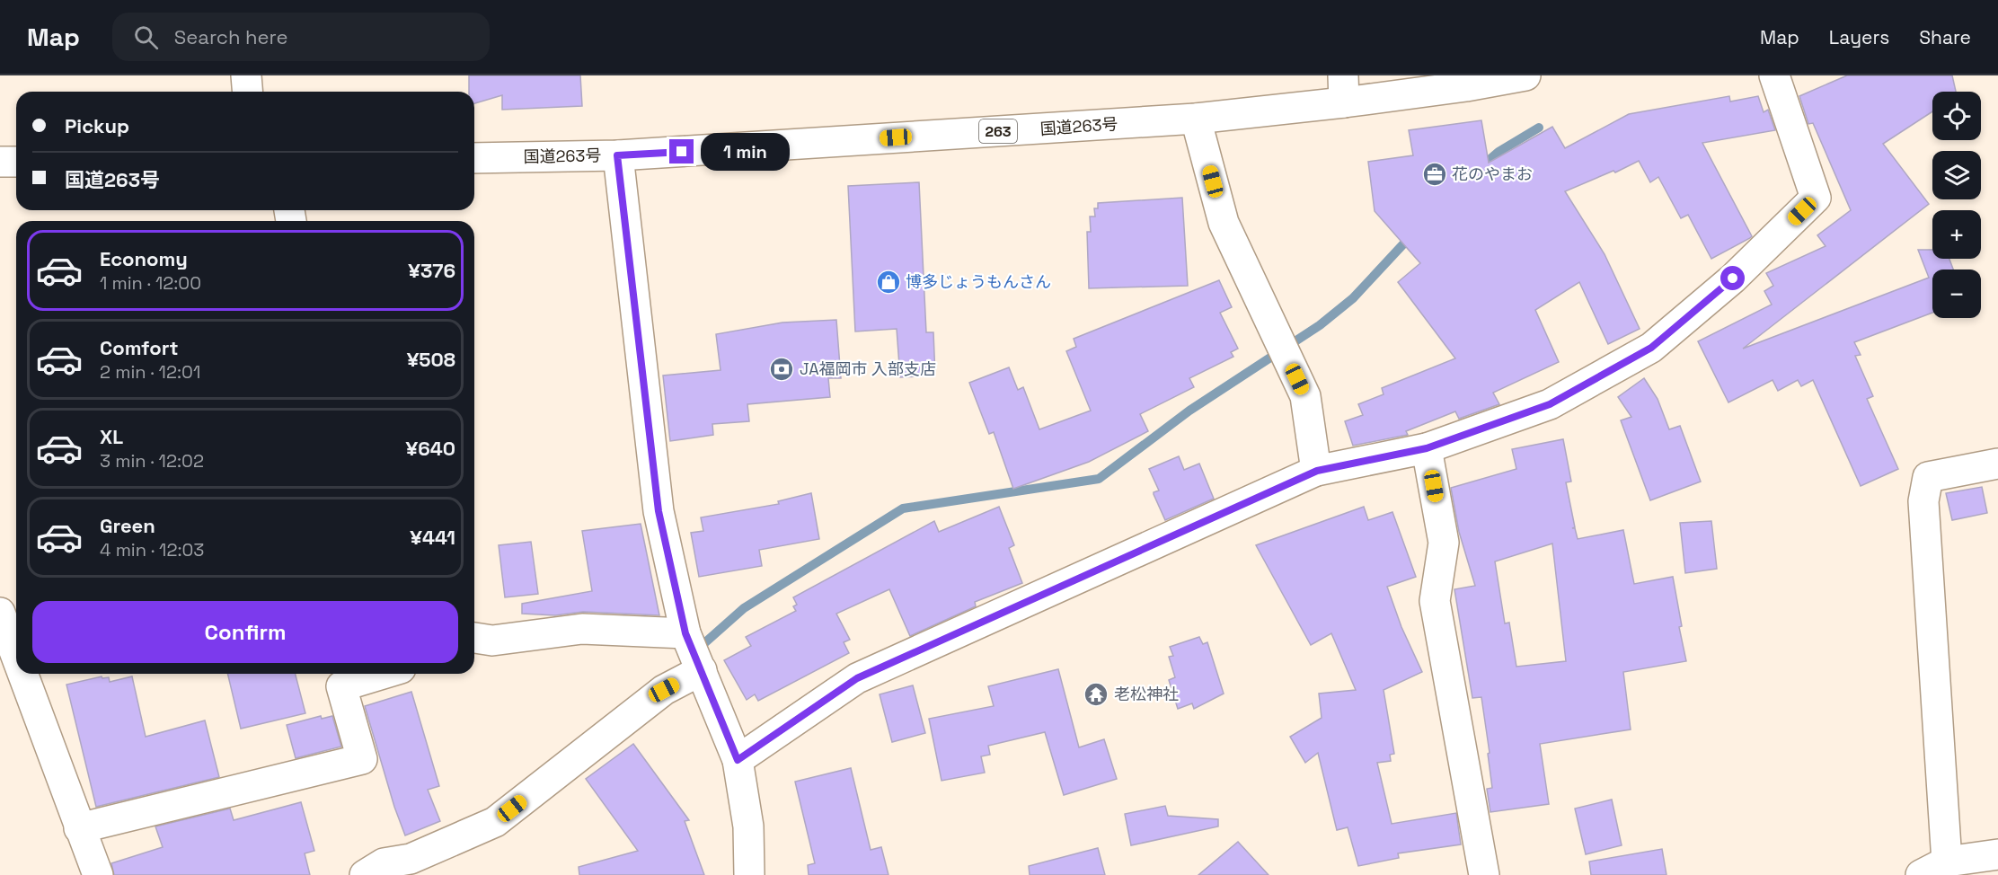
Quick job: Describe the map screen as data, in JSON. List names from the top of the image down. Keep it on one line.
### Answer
{"streets":{"main road":["国道263号","263"]},"places":{"office":["花のやまお"],"shop":["博多じょうもんさん"],"bank":["JA福岡市 入部支店"],"temple":["老松神社"]},"page":{"header":"Map","search":"Search here","nav":["Map","Layers","Share"],"map_buttons":["+","−"],"banner":["Pickup","国道263号"],"bubble":"1 min","list":[{"name":"Economy","note":"1 min · 12:00","value":"¥376"},{"name":"Comfort","note":"2 min · 12:01","value":"¥508"},{"name":"XL","note":"3 min · 12:02","value":"¥640"},{"name":"Green","note":"4 min · 12:03","value":"¥441"}],"buttons":"Confirm"}}
